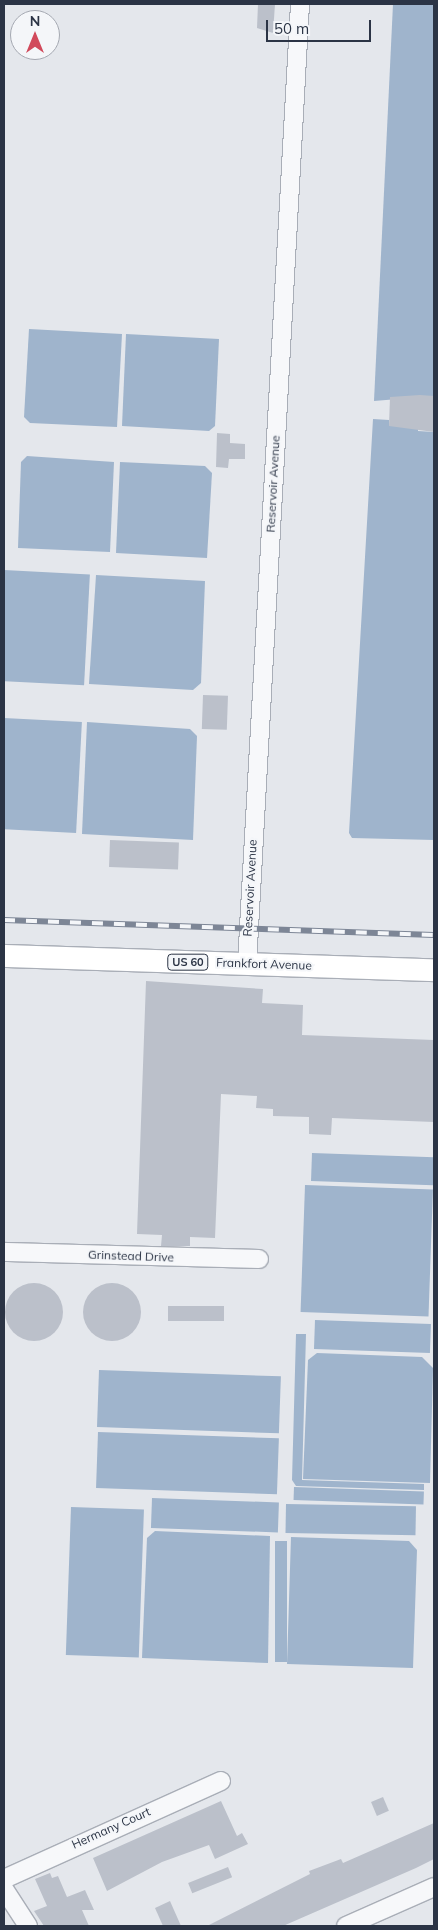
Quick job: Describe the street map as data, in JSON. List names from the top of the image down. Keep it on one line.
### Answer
{"streets":{"main road":["US 60","Frankfort Avenue"],"street":["Reservoir Avenue","Grinstead Drive","Hermany Court"]},"crossings":[["Reservoir Avenue","Frankfort Avenue"]],"scale_bar":"50 m","north":"top"}
